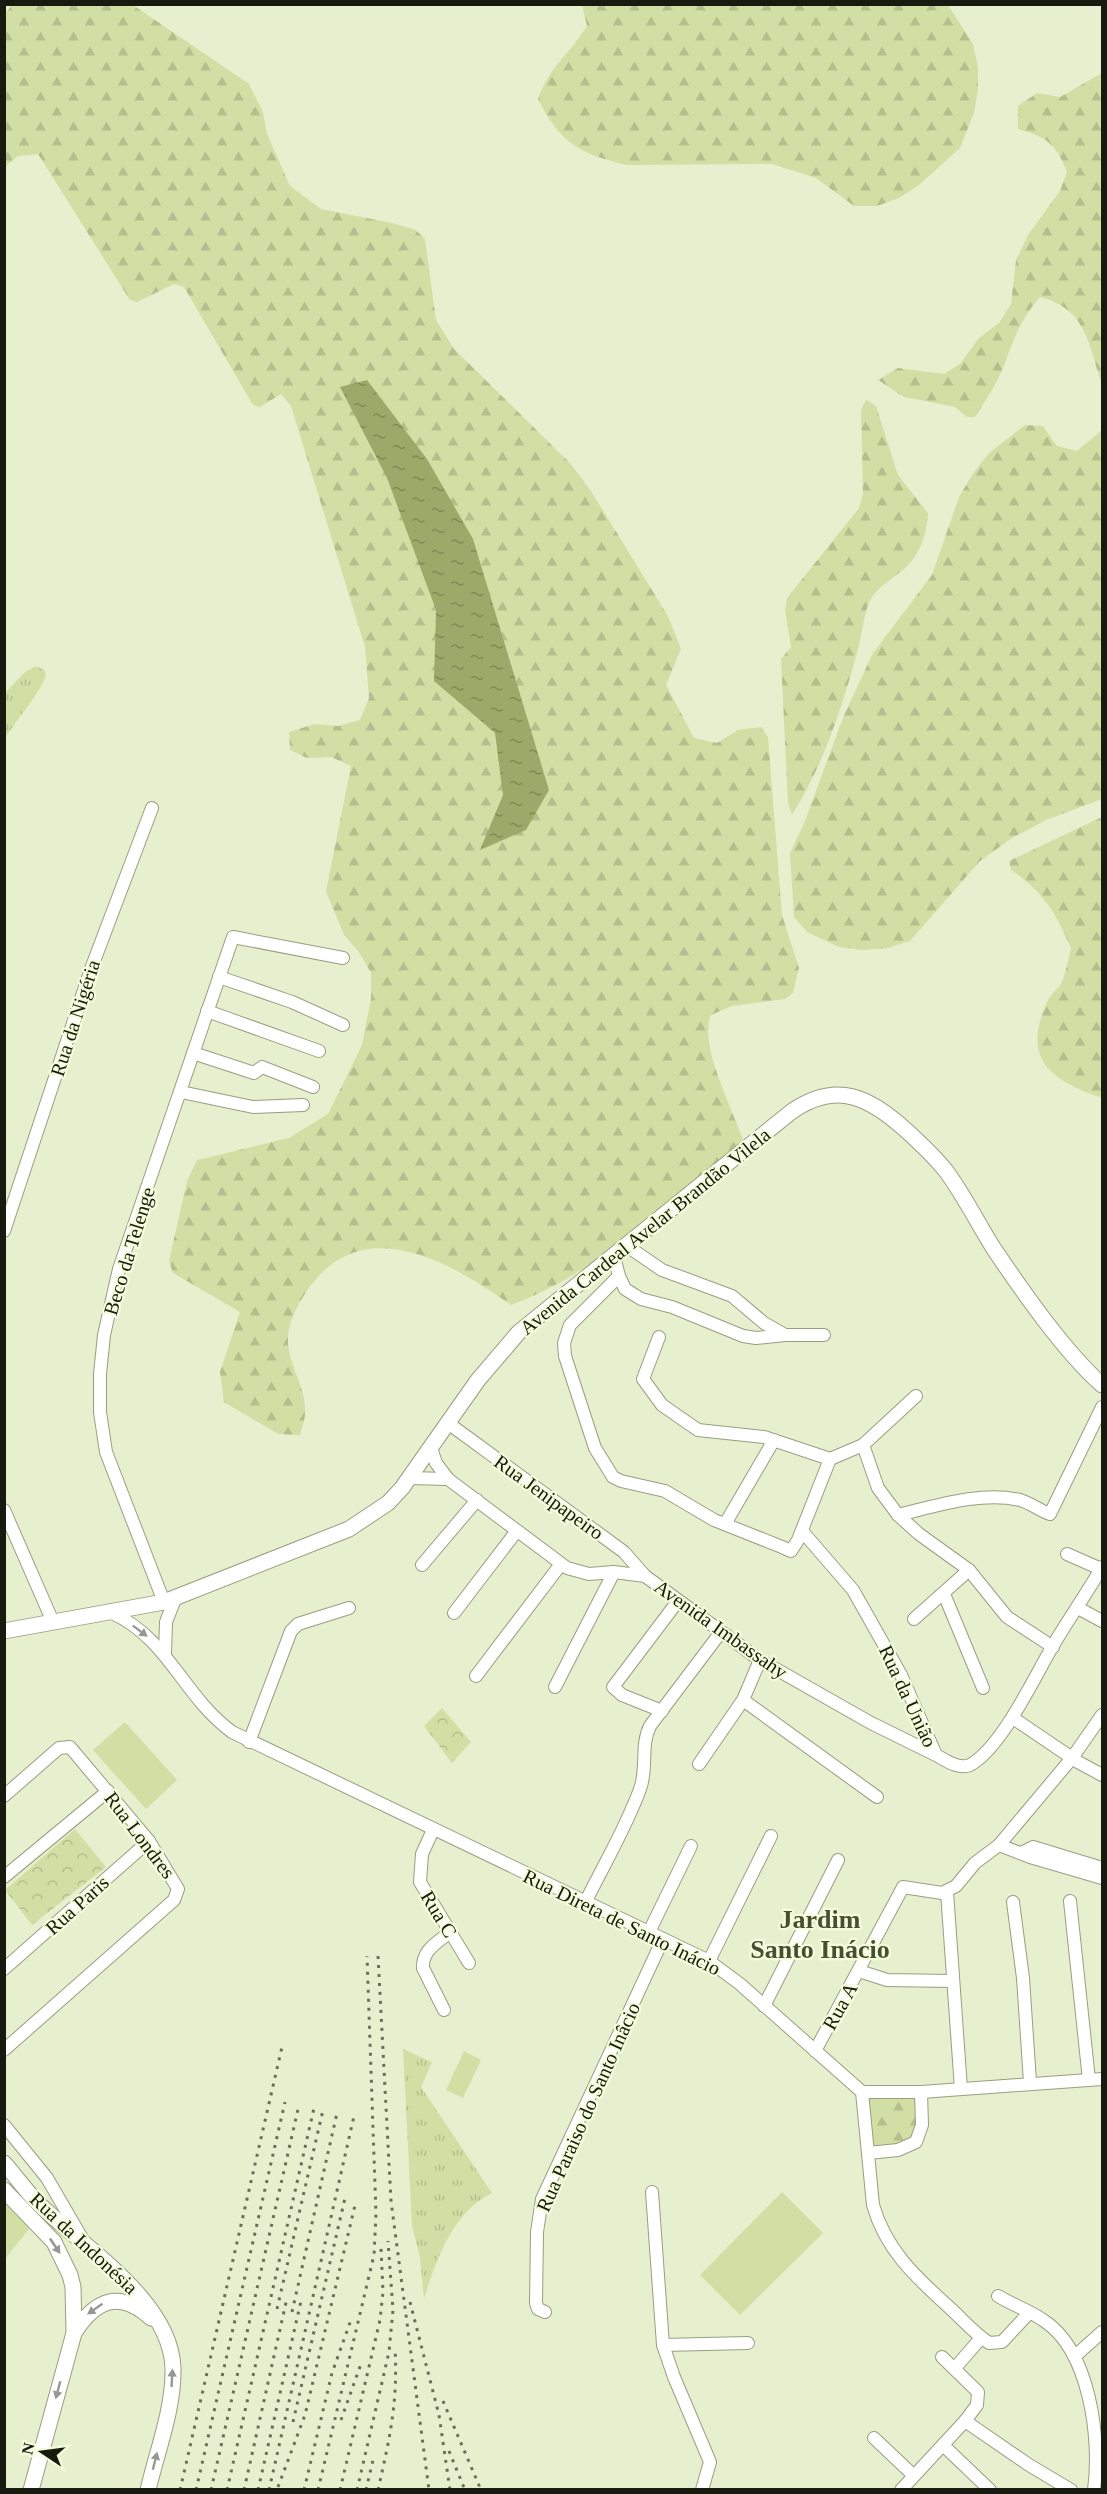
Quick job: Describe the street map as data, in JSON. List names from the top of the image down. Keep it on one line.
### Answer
{"streets":{"main road":["Avenida Cardeal Avelar Brandão Vilela","Rua da Indonésia"],"street":["Rua da Nigéria","Beco da Telenge","Rua Jenipapeiro","Avenida Imbassahy","Rua da União","Rua Londres","Rua Paris","Rua C","Rua Direta de Santo Inácio","Rua A","Rua Paraiso do Santo Inâcio"]},"crossings":[["Avenida Cardeal Avelar Brandão Vilela","Beco da Telenge"],["Avenida Cardeal Avelar Brandão Vilela","Rua Jenipapeiro"],["Avenida Cardeal Avelar Brandão Vilela","Avenida Imbassahy"],["Avenida Cardeal Avelar Brandão Vilela","Rua Direta de Santo Inácio"],["Rua Jenipapeiro","Avenida Imbassahy"],["Avenida Imbassahy","Rua da União"],["Rua Londres","Rua Paris"],["Rua C","Rua Direta de Santo Inácio"],["Rua Direta de Santo Inácio","Rua A"],["Rua Direta de Santo Inácio","Rua Paraiso do Santo Inâcio"]],"districts":["Jardim Santo Inácio"],"north":"left"}
